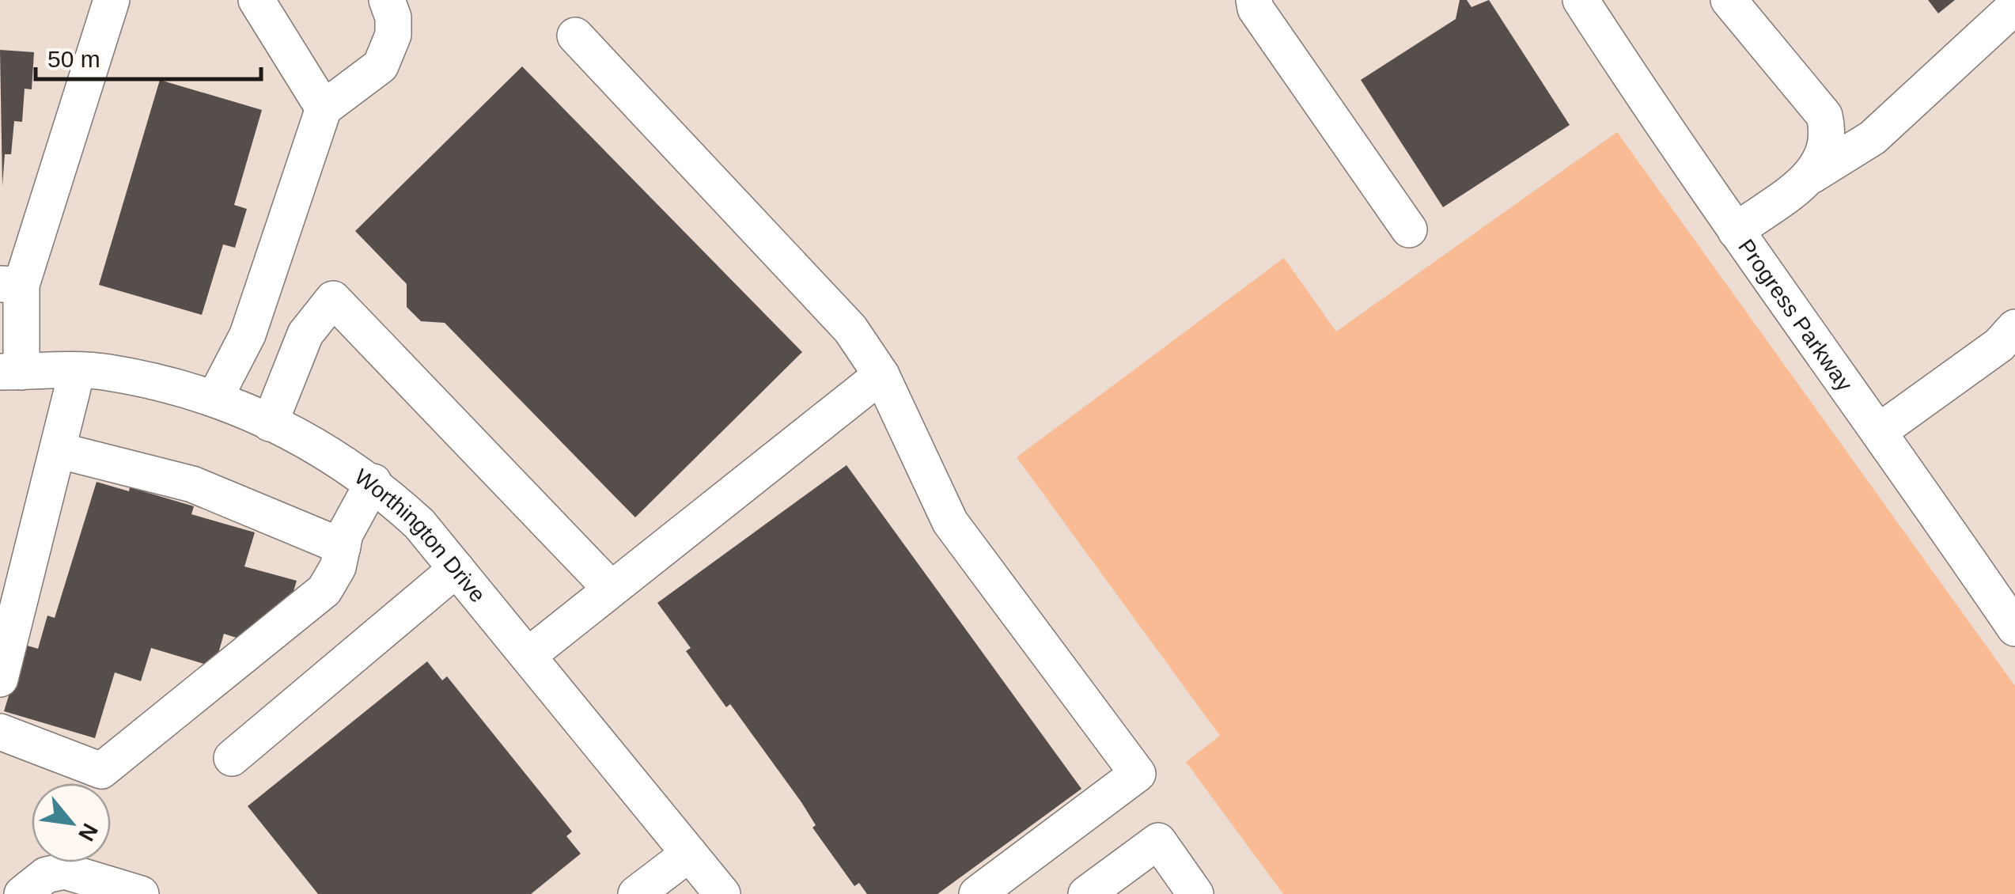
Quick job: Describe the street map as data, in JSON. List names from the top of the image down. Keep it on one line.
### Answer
{"streets":{"street":["Progress Parkway","Worthington Drive"]},"scale_bar":"50 m","north":"bottom right"}
